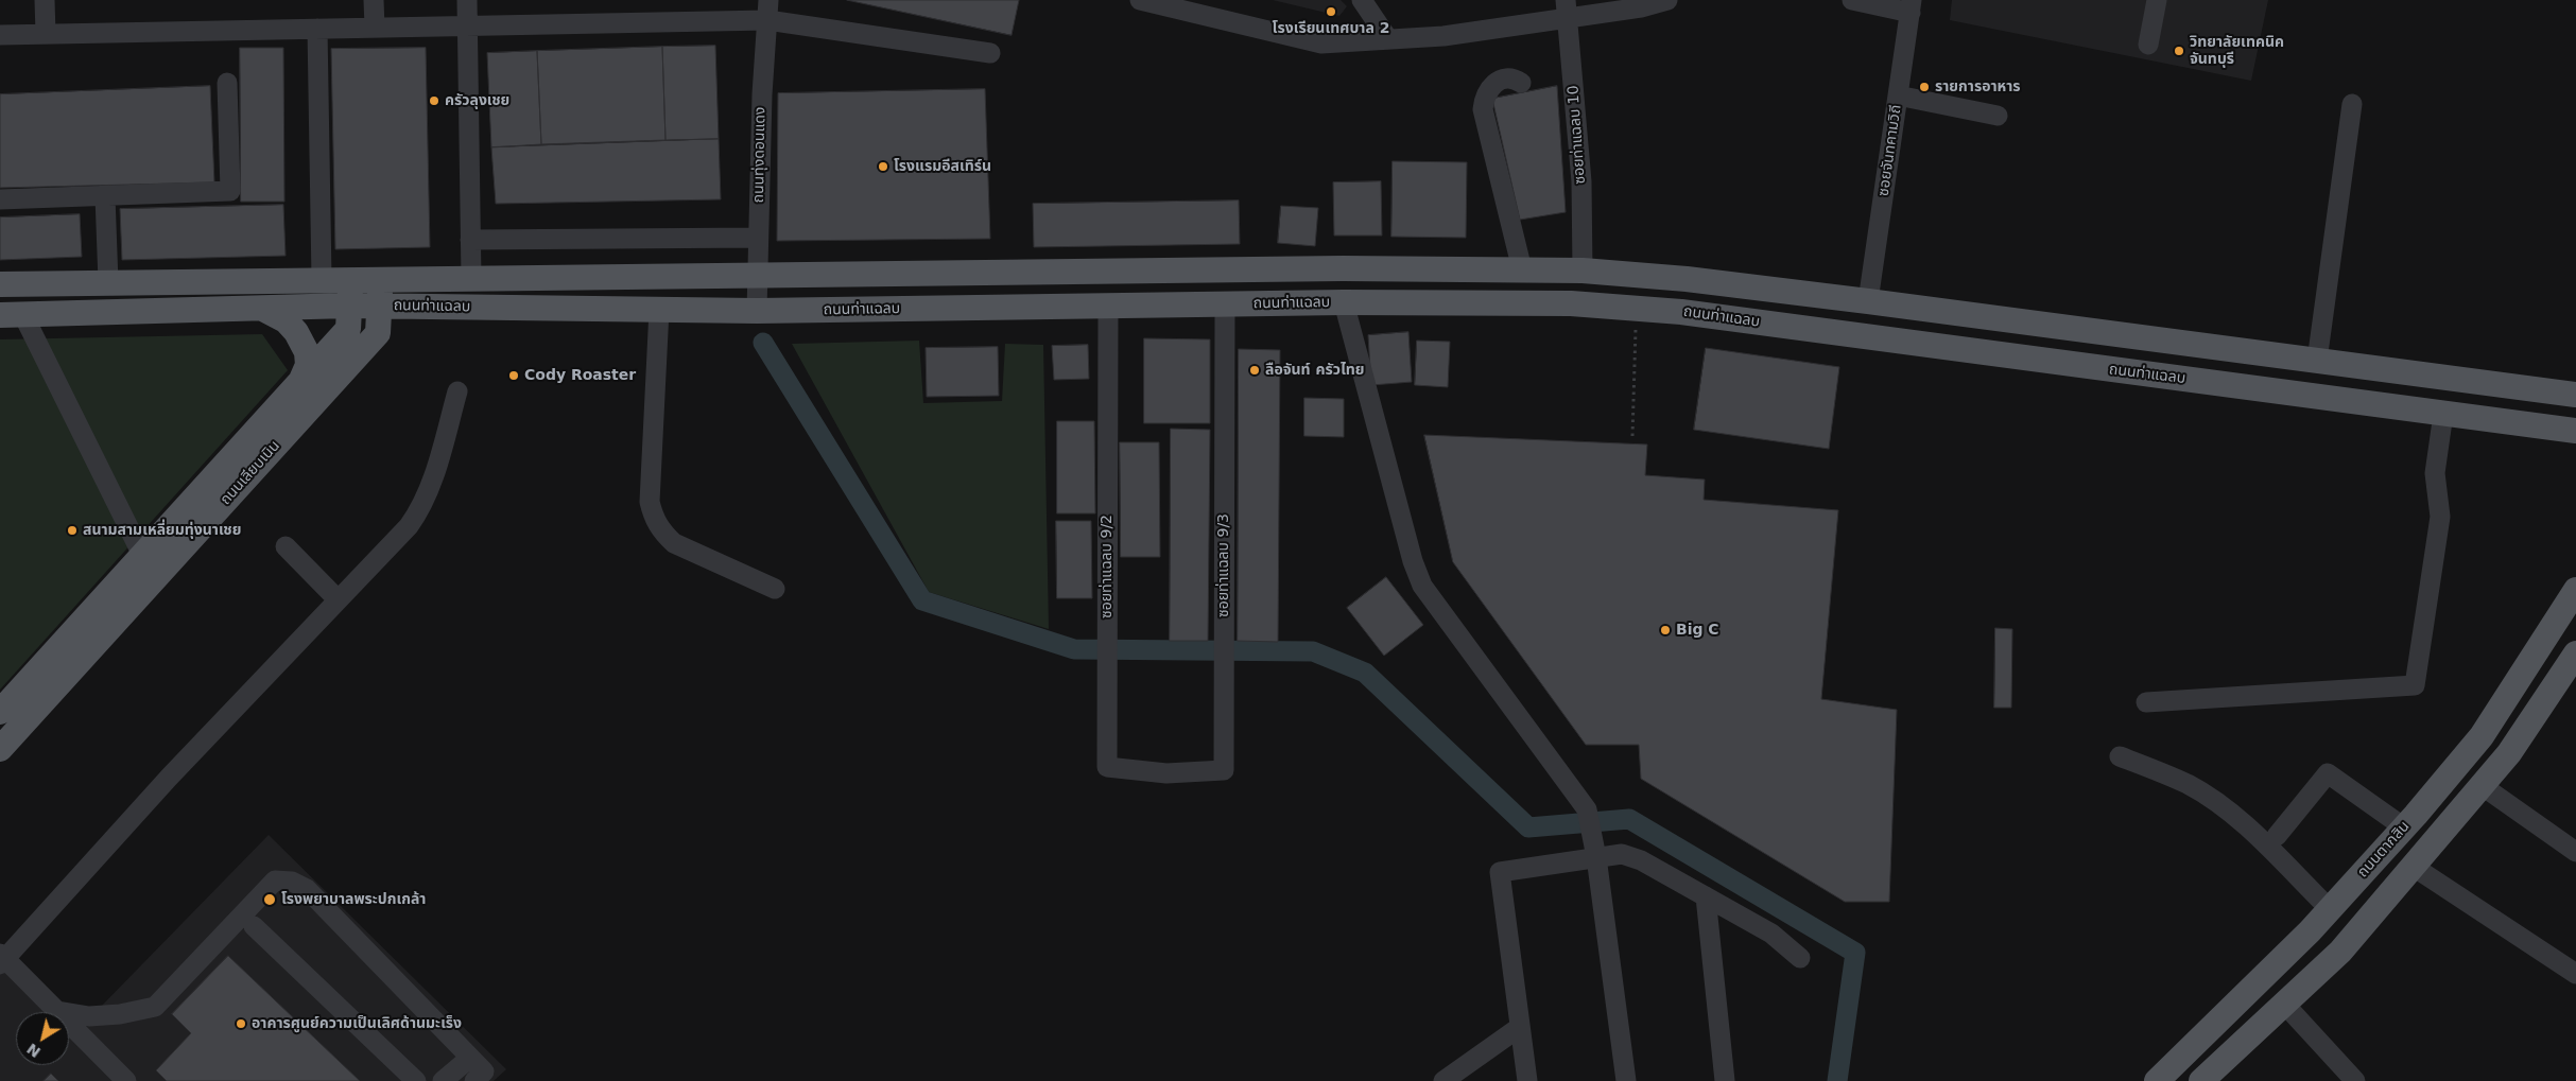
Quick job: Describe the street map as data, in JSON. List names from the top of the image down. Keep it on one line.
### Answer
{"streets":{"main road":["ถนนท่าแฉลบ","ถนนเลียบเนิน","ถนนตากสิน"],"street":["ซอยท่าแฉลบ 10","ซอยจันทคามวิถี","ถนนทุ่งดอนแดง","ซอยท่าแฉลบ 9/3","ซอยท่าแฉลบ 9/2"]},"crossings":[["ซอยท่าแฉลบ 10","ถนนท่าแฉลบ"],["ซอยจันทคามวิถี","ถนนท่าแฉลบ"],["ถนนทุ่งดอนแดง","ถนนท่าแฉลบ"],["ถนนท่าแฉลบ","ถนนเลียบเนิน"],["ถนนท่าแฉลบ","ซอยท่าแฉลบ 9/3"],["ถนนท่าแฉลบ","ซอยท่าแฉลบ 9/2"],["ซอยท่าแฉลบ 9/3","ซอยท่าแฉลบ 9/2"]],"places":["โรงเรียนเทศบาล 2","วิทยาลัยเทคนิค จันทบุรี","รายการอาหาร","ครัวลุงเชย","โรงแรมอีสเทิร์น","ลือจันท์ ครัวไทย","Cody Roaster","สนามสามเหลี่ยมทุ่งนาเชย","Big C","โรงพยาบาลพระปกเกล้า","อาคารศูนย์ความเป็นเลิศด้านมะเร็ง"],"north":"bottom left"}
